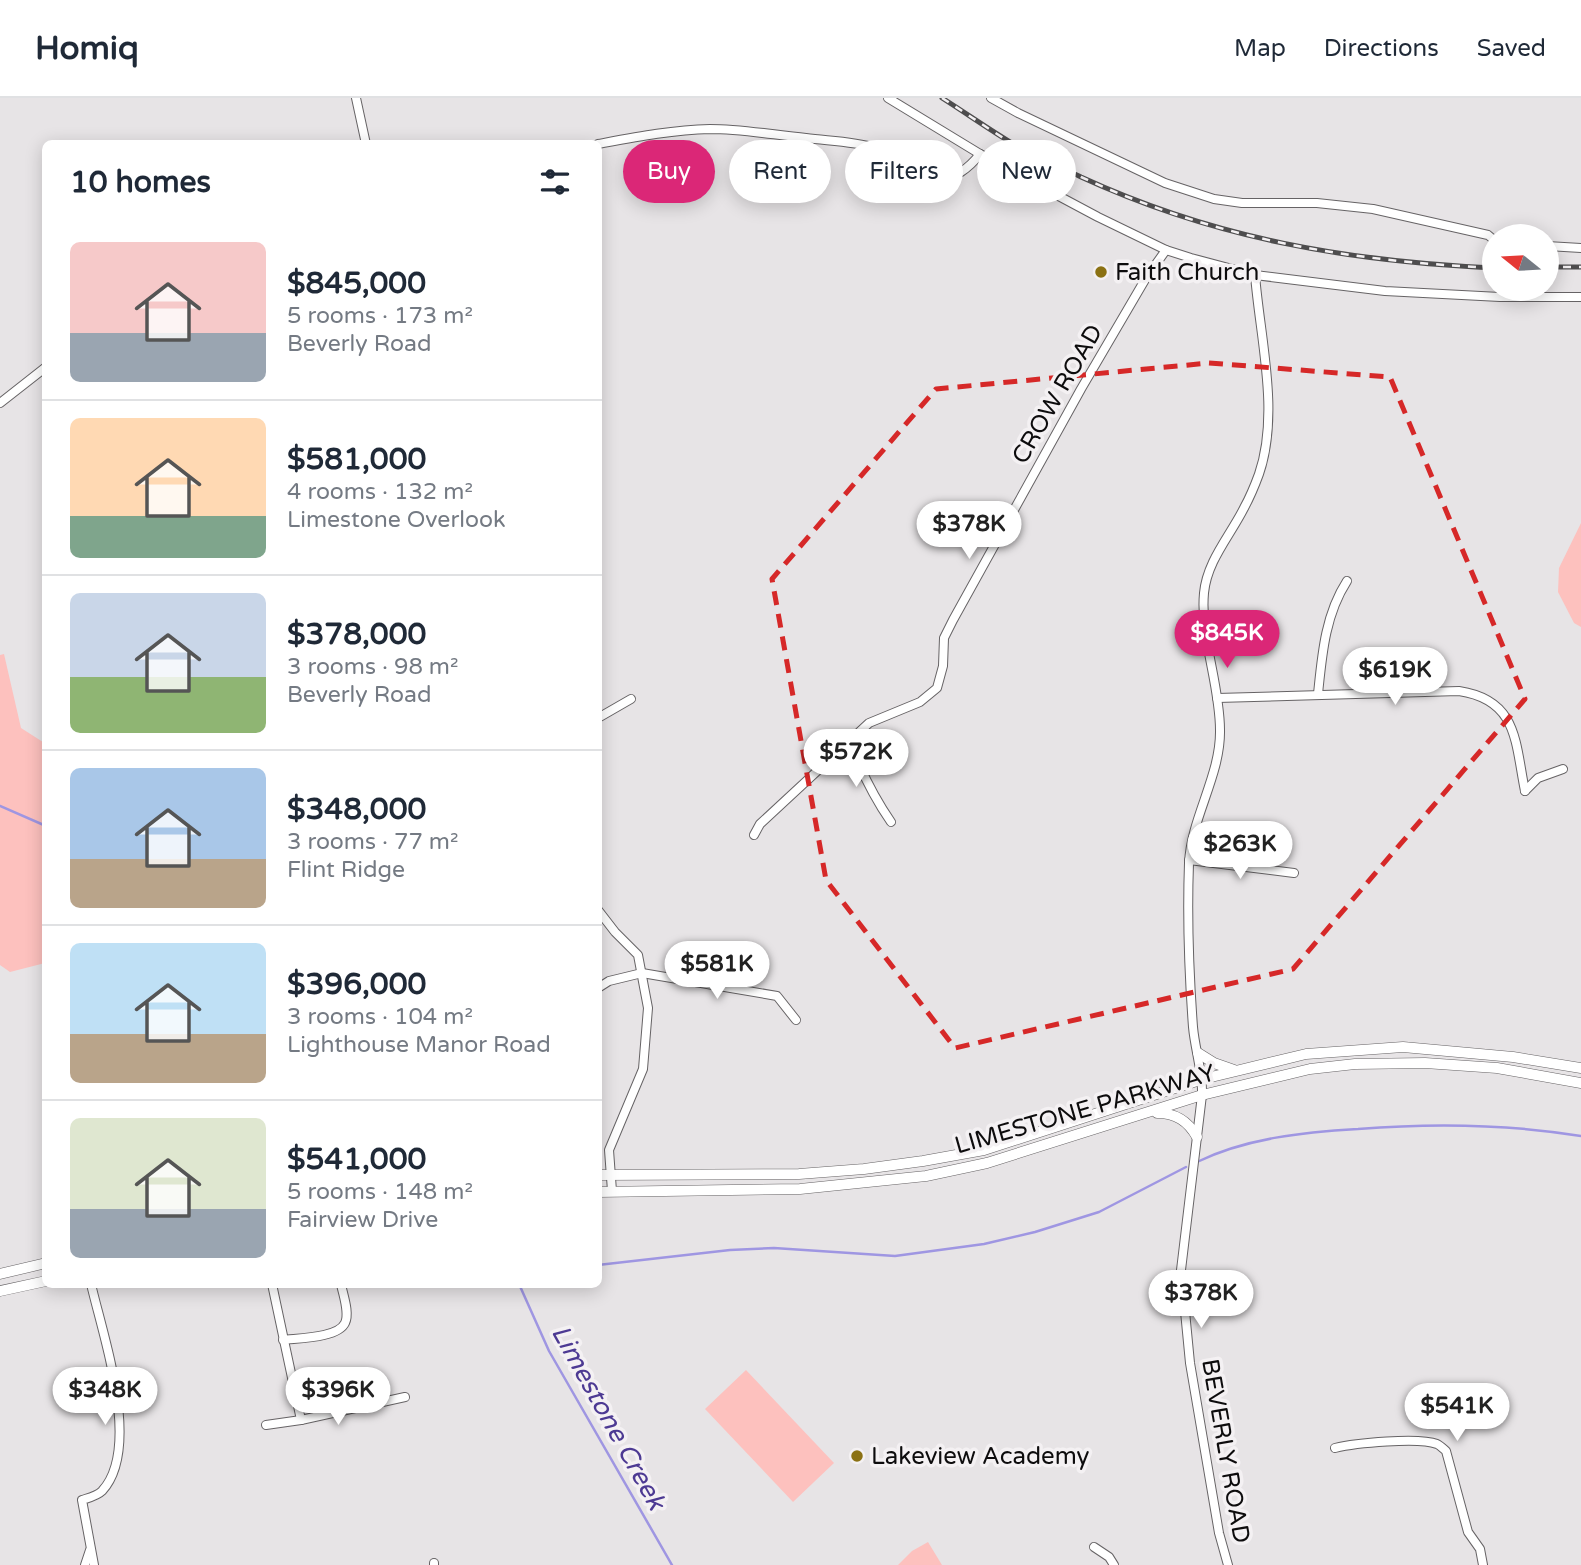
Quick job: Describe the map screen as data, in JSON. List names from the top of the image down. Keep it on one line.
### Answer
{"streets":{"main road":["LIMESTONE PARKWAY"],"street":["CROW ROAD","BEVERLY ROAD"]},"crossings":[["LIMESTONE PARKWAY","BEVERLY ROAD"]],"water":["Limestone Creek"],"places":["Faith Church","Lakeview Academy"],"north":"left","page":{"header":"Homiq","nav":["Map","Directions","Saved"],"chip":["Buy","Rent","Filters","New"],"heading":"10 homes","list":[{"name":"$845,000","note":"5 rooms · 173 m² · Beverly Road"},{"name":"$581,000","note":"4 rooms · 132 m² · Limestone Overlook"},{"name":"$378,000","note":"3 rooms · 98 m² · Beverly Road"},{"name":"$348,000","note":"3 rooms · 77 m² · Flint Ridge"},{"name":"$396,000","note":"3 rooms · 104 m² · Lighthouse Manor Road"},{"name":"$541,000","note":"5 rooms · 148 m² · Fairview Drive"}],"price":["$378K","$845K","$619K","$572K","$263K","$581K","$378K","$348K","$396K","$541K"]}}
